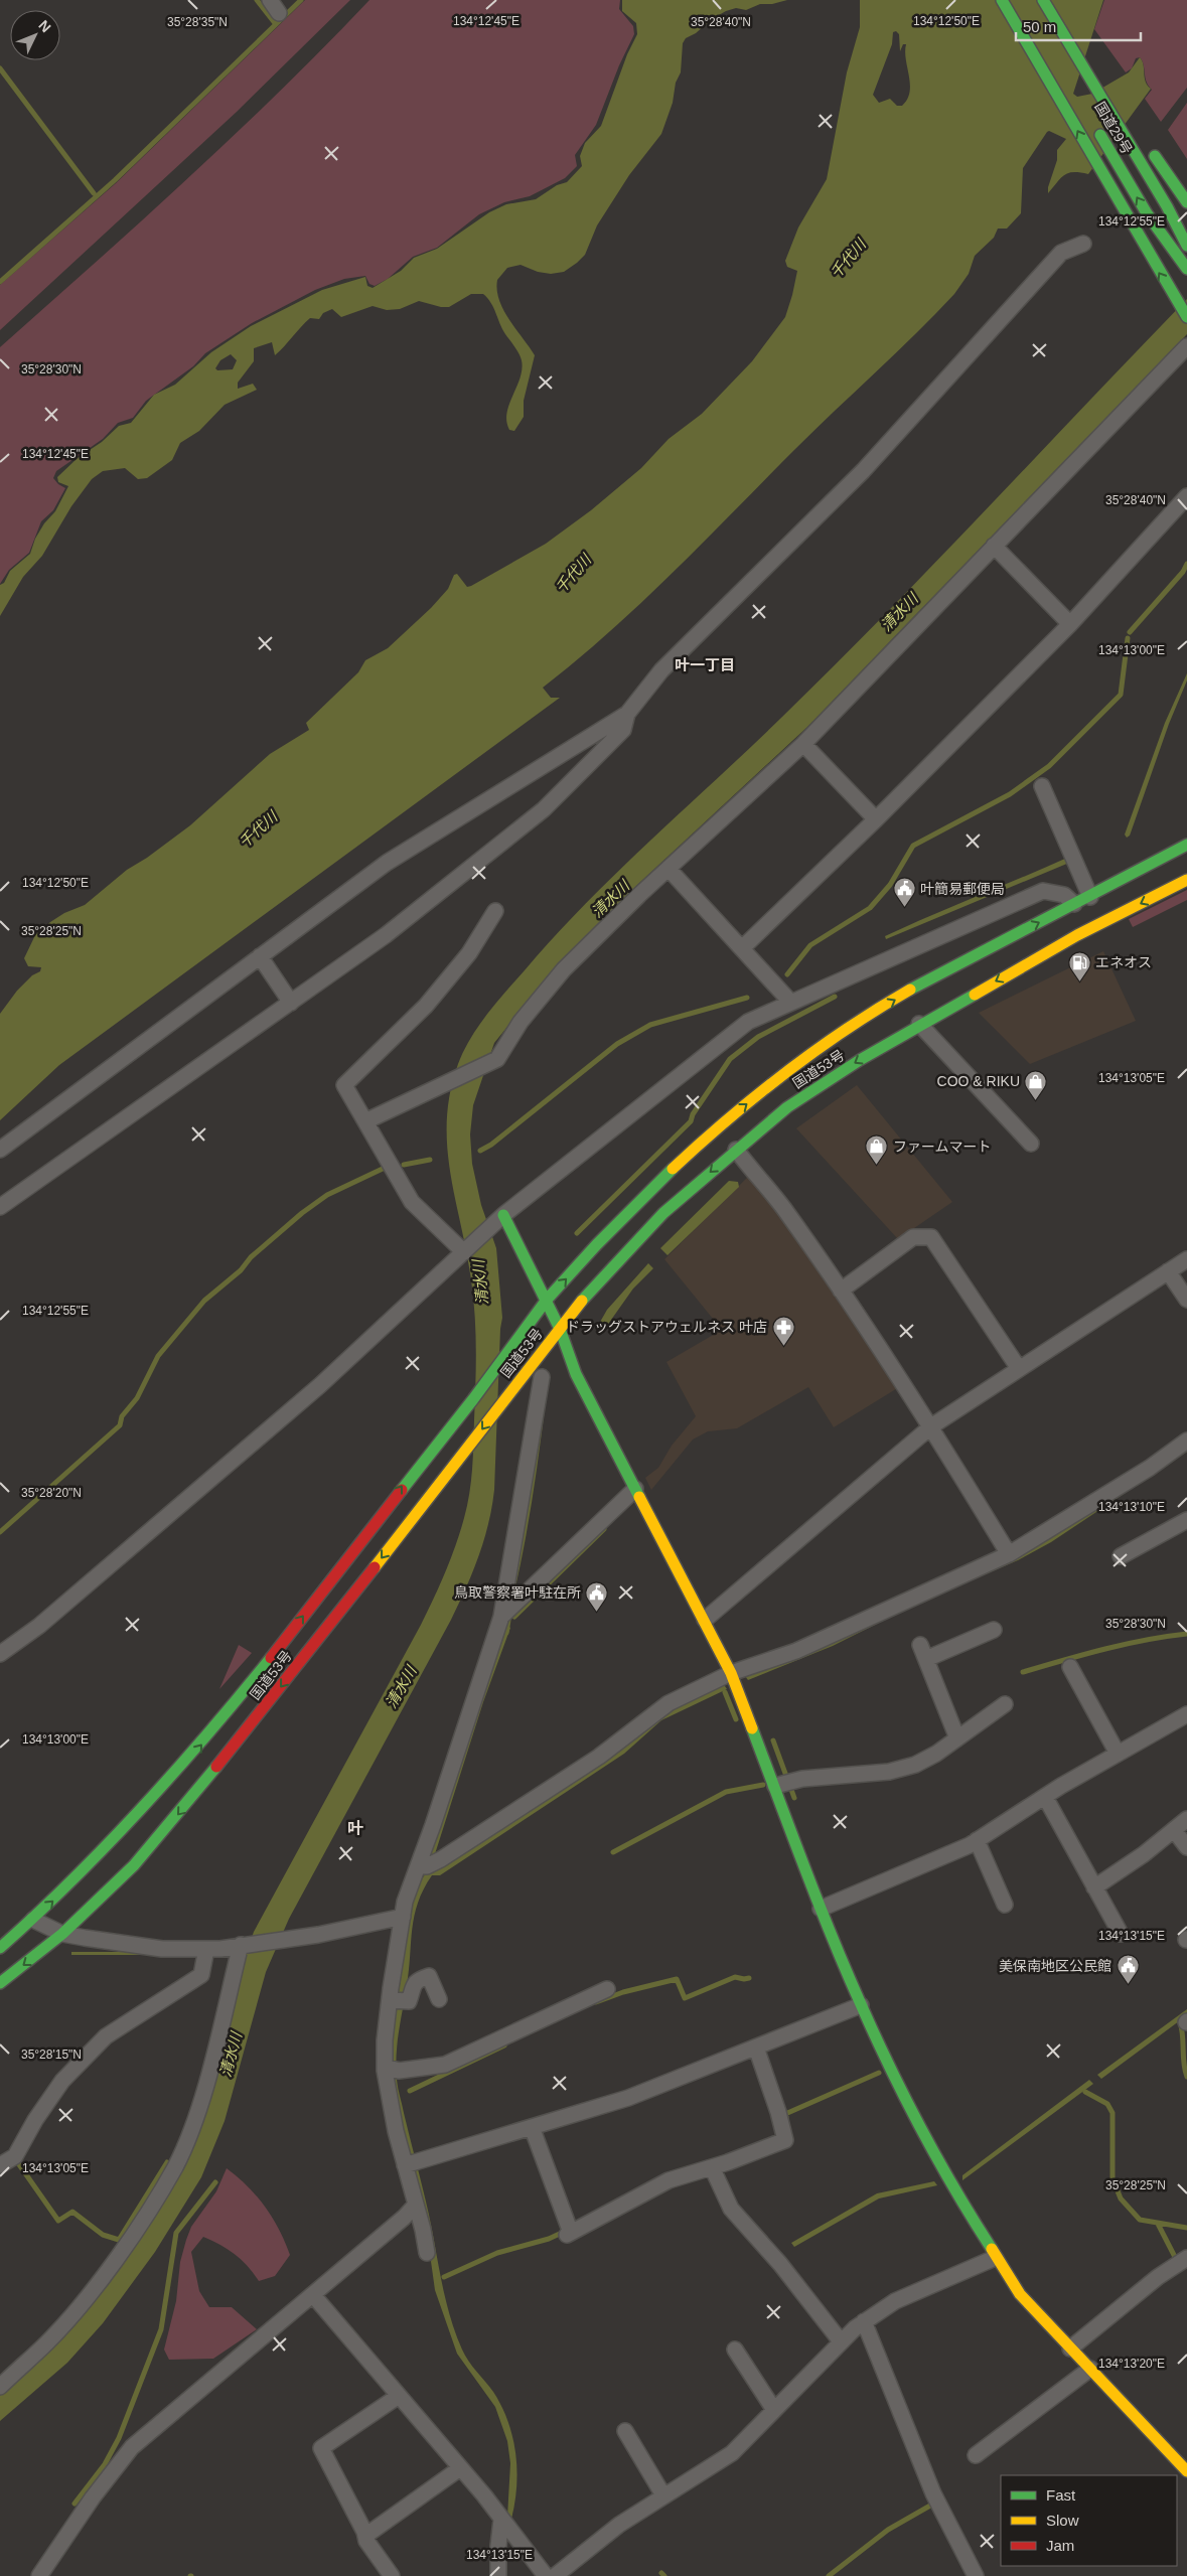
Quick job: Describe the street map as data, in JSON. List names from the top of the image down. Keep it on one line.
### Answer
{"streets":{"main road":["国道29号","国道53号"]},"districts":["叶一丁目","叶"],"water":["千代川","清水川"],"places":{"public building":["叶簡易郵便局","鳥取警察署叶駐在所","美保南地区公民館"],"fuel station":["エネオス"],"shop":["COO & RIKU","ファームマート"],"pharmacy":["ドラッグストアウェルネス 叶店"]},"legend":["Fast","Slow","Jam"],"scale_bar":"50 m","north":"top right","coordinates":["134°12'45\"E","134°12'50\"E","35°28'40\"N","35°28'35\"N","134°12'55\"E","35°28'30\"N","134°13'00\"E","35°28'25\"N","134°13'05\"E","35°28'20\"N","134°13'10\"E","134°13'15\"E","35°28'15\"N","134°13'20\"E"]}
